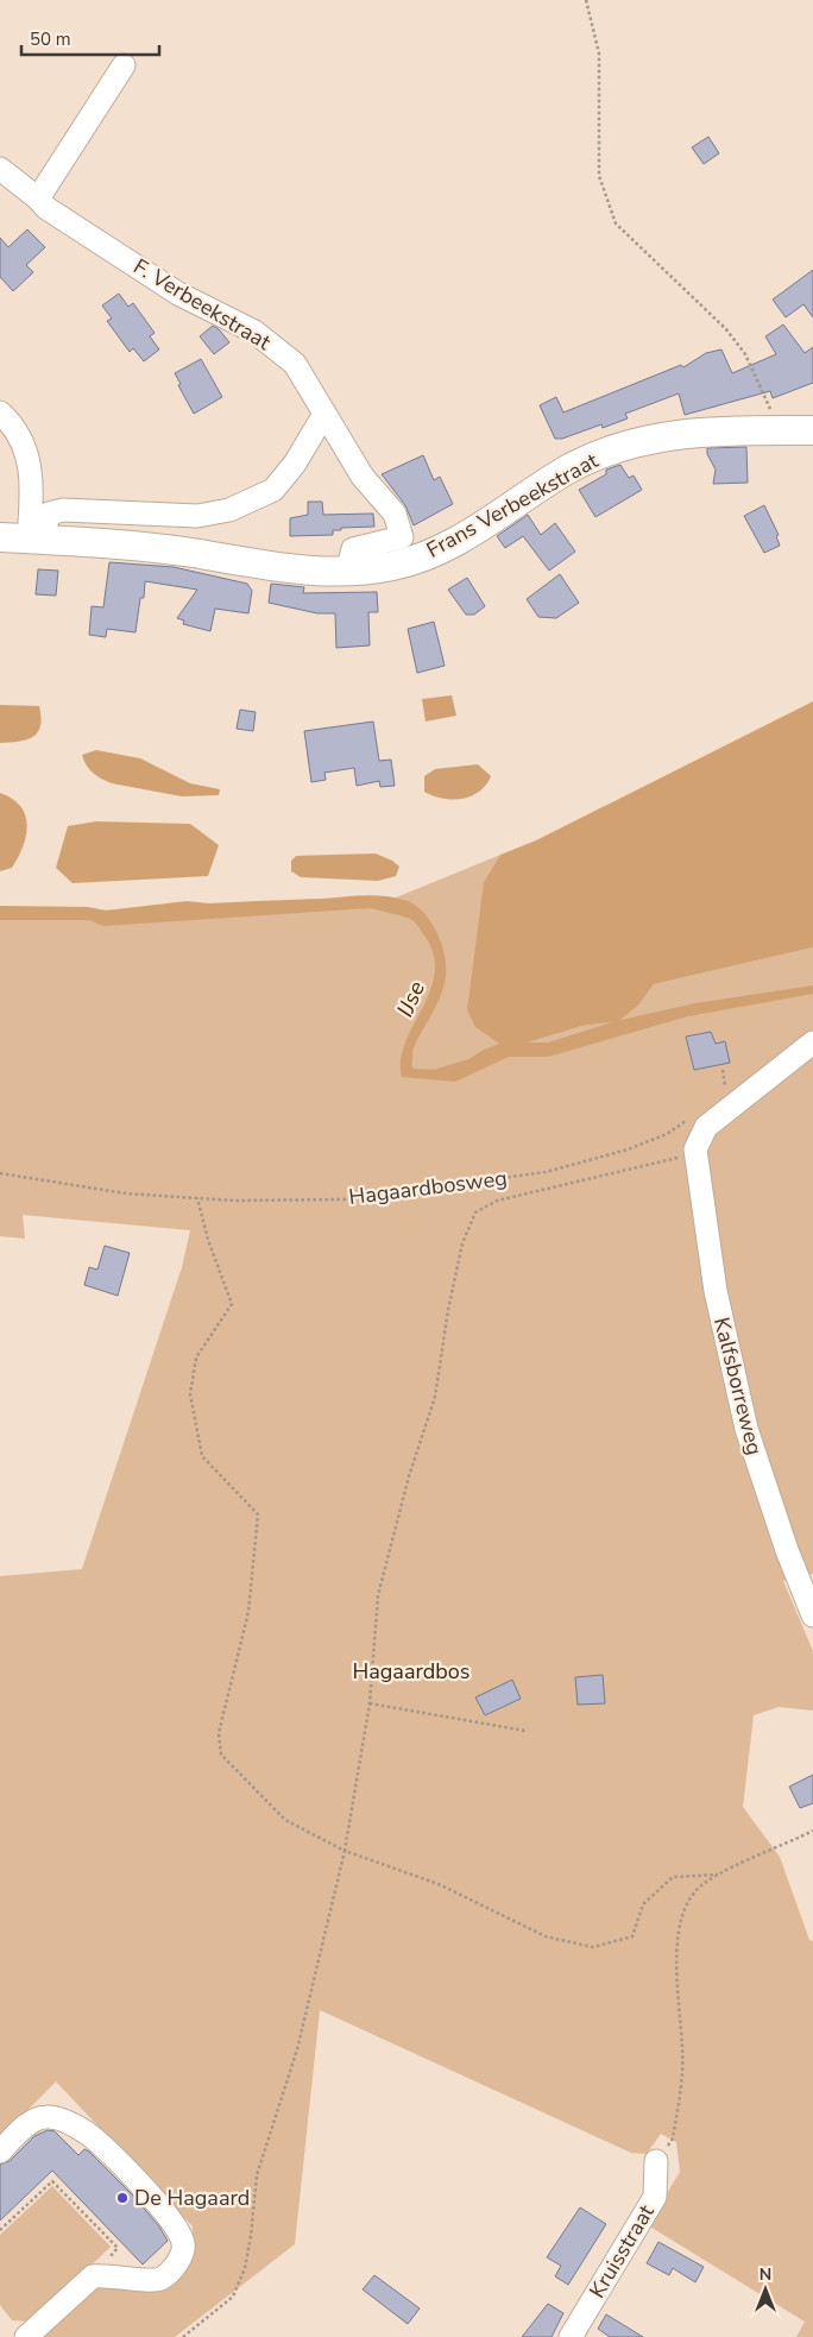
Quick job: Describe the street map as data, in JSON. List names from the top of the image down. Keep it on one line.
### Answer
{"streets":{"main road":["Frans Verbeekstraat"],"street":["F. Verbeekstraat","Kalfsborreweg","Kruisstraat"],"path":["Hagaardbosweg"]},"crossings":[["F. Verbeekstraat","Frans Verbeekstraat"],["Hagaardbosweg","Kalfsborreweg"]],"water":["IJse"],"parks":["Hagaardbos"],"places":["De Hagaard"],"scale_bar":"50 m","north":"top"}
